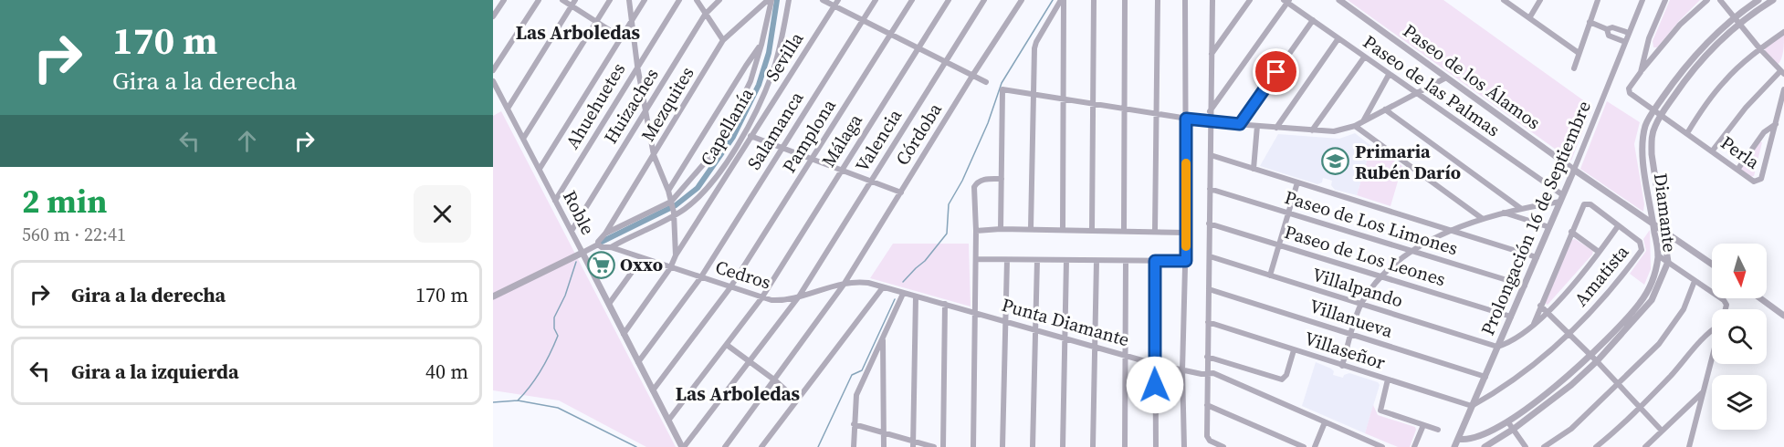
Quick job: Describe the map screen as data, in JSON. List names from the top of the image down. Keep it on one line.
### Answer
{"streets":{"street":["Sevilla","Paseo de los Álamos","Paseo de las Palmas","Mezquites","Ahuehuetes","Huizaches","Capellanía","Salamanca","Córdoba","Pamplona","Málaga","Valencia","Perla","Roble","Diamante","Prolongación 16 de Septiembre","Paseo de Los Limones","Paseo de Los Leones","Cedros","Amatista","Villalpando","Villanueva","Punta Diamante","Villaseñor"]},"crossings":[["Sevilla","Roble"],["Sevilla","Cedros"],["Paseo de los Álamos","Diamante"],["Paseo de los Álamos","Prolongación 16 de Septiembre"],["Paseo de las Palmas","Prolongación 16 de Septiembre"],["Mezquites","Capellanía"],["Mezquites","Cedros"],["Ahuehuetes","Roble"],["Huizaches","Roble"],["Capellanía","Cedros"],["Salamanca","Roble"],["Salamanca","Cedros"],["Córdoba","Cedros"],["Pamplona","Roble"],["Pamplona","Cedros"],["Málaga","Roble"],["Málaga","Cedros"],["Valencia","Roble"],["Valencia","Cedros"],["Perla","Diamante"],["Diamante","Prolongación 16 de Septiembre"],["Prolongación 16 de Septiembre","Paseo de Los Limones"],["Prolongación 16 de Septiembre","Paseo de Los Leones"],["Prolongación 16 de Septiembre","Amatista"],["Prolongación 16 de Septiembre","Villalpando"],["Prolongación 16 de Septiembre","Villanueva"],["Prolongación 16 de Septiembre","Villaseñor"],["Cedros","Punta Diamante"],["Amatista","Villaseñor"]],"districts":["Las Arboledas","Las Arboledas"],"places":{"school or university":["Primaria Rubén Darío"],"supermarket":["Oxxo"]},"north":"bottom","page":{"turn":["170 m","Gira a la derecha"],"heading":["2 min","560 m · 22:41"],"list":[{"name":"Gira a la derecha","value":"170 m"},{"name":"Gira a la izquierda","value":"40 m"}]}}
